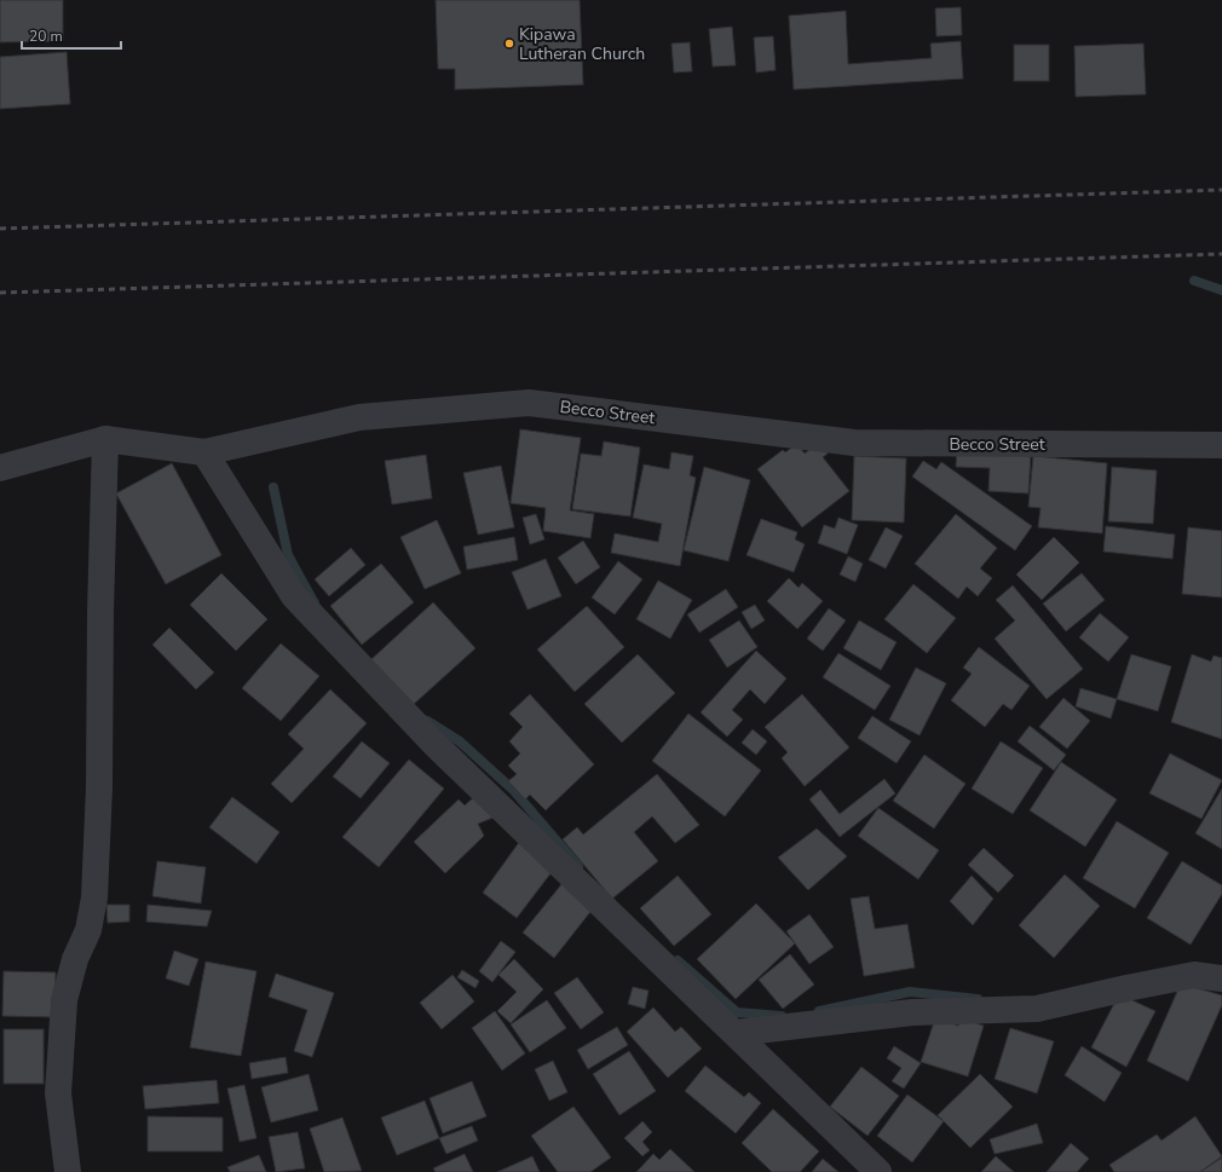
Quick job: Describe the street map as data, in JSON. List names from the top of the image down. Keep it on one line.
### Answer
{"streets":{"street":["Becco Street"]},"places":["Kipawa Lutheran Church"],"scale_bar":"20 m"}
